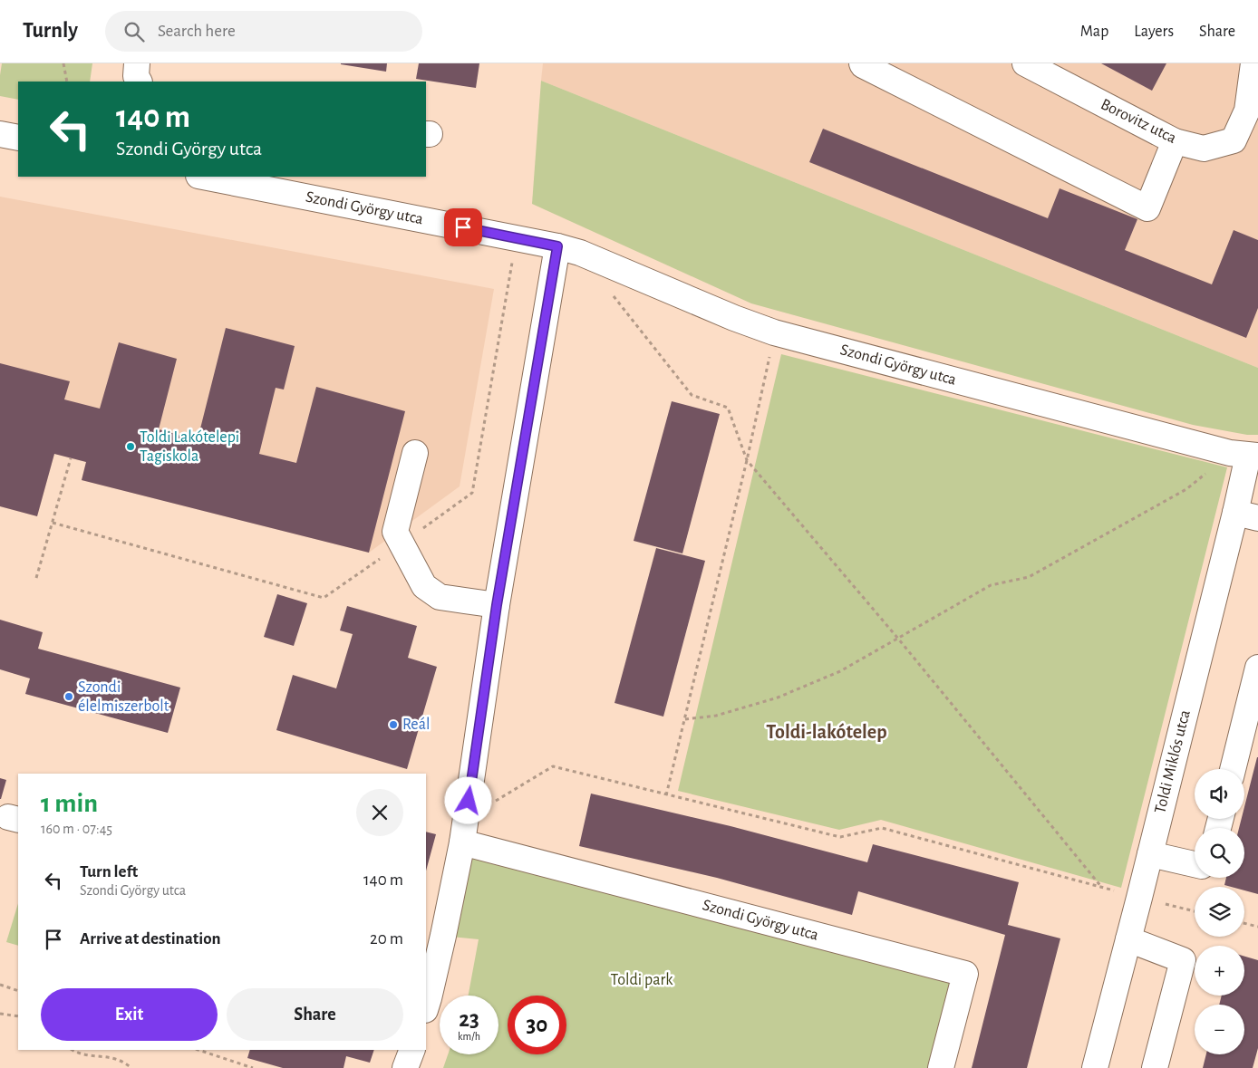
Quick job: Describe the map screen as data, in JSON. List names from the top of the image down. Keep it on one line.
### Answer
{"streets":{"street":["Borovitz utca","Szondi György utca","Toldi Miklós utca"]},"crossings":[["Szondi György utca","Toldi Miklós utca"]],"districts":["Toldi-lakótelep"],"parks":["Toldi park"],"places":["Toldi Lakótelepi Tagiskola","Szondi élelmiszerbolt","Reál"],"page":{"header":"Turnly","search":"Search here","nav":["Map","Layers","Share"],"turn":["140 m","Szondi György utca"],"map_buttons":["+","−"],"heading":["1 min","160 m · 07:45"],"list":[{"name":"Turn left","note":"Szondi György utca","value":"140 m"},{"name":"Arrive at destination","value":"20 m"}],"buttons":["Exit","Share"],"speed":"23 km/h","limit":"30"}}
